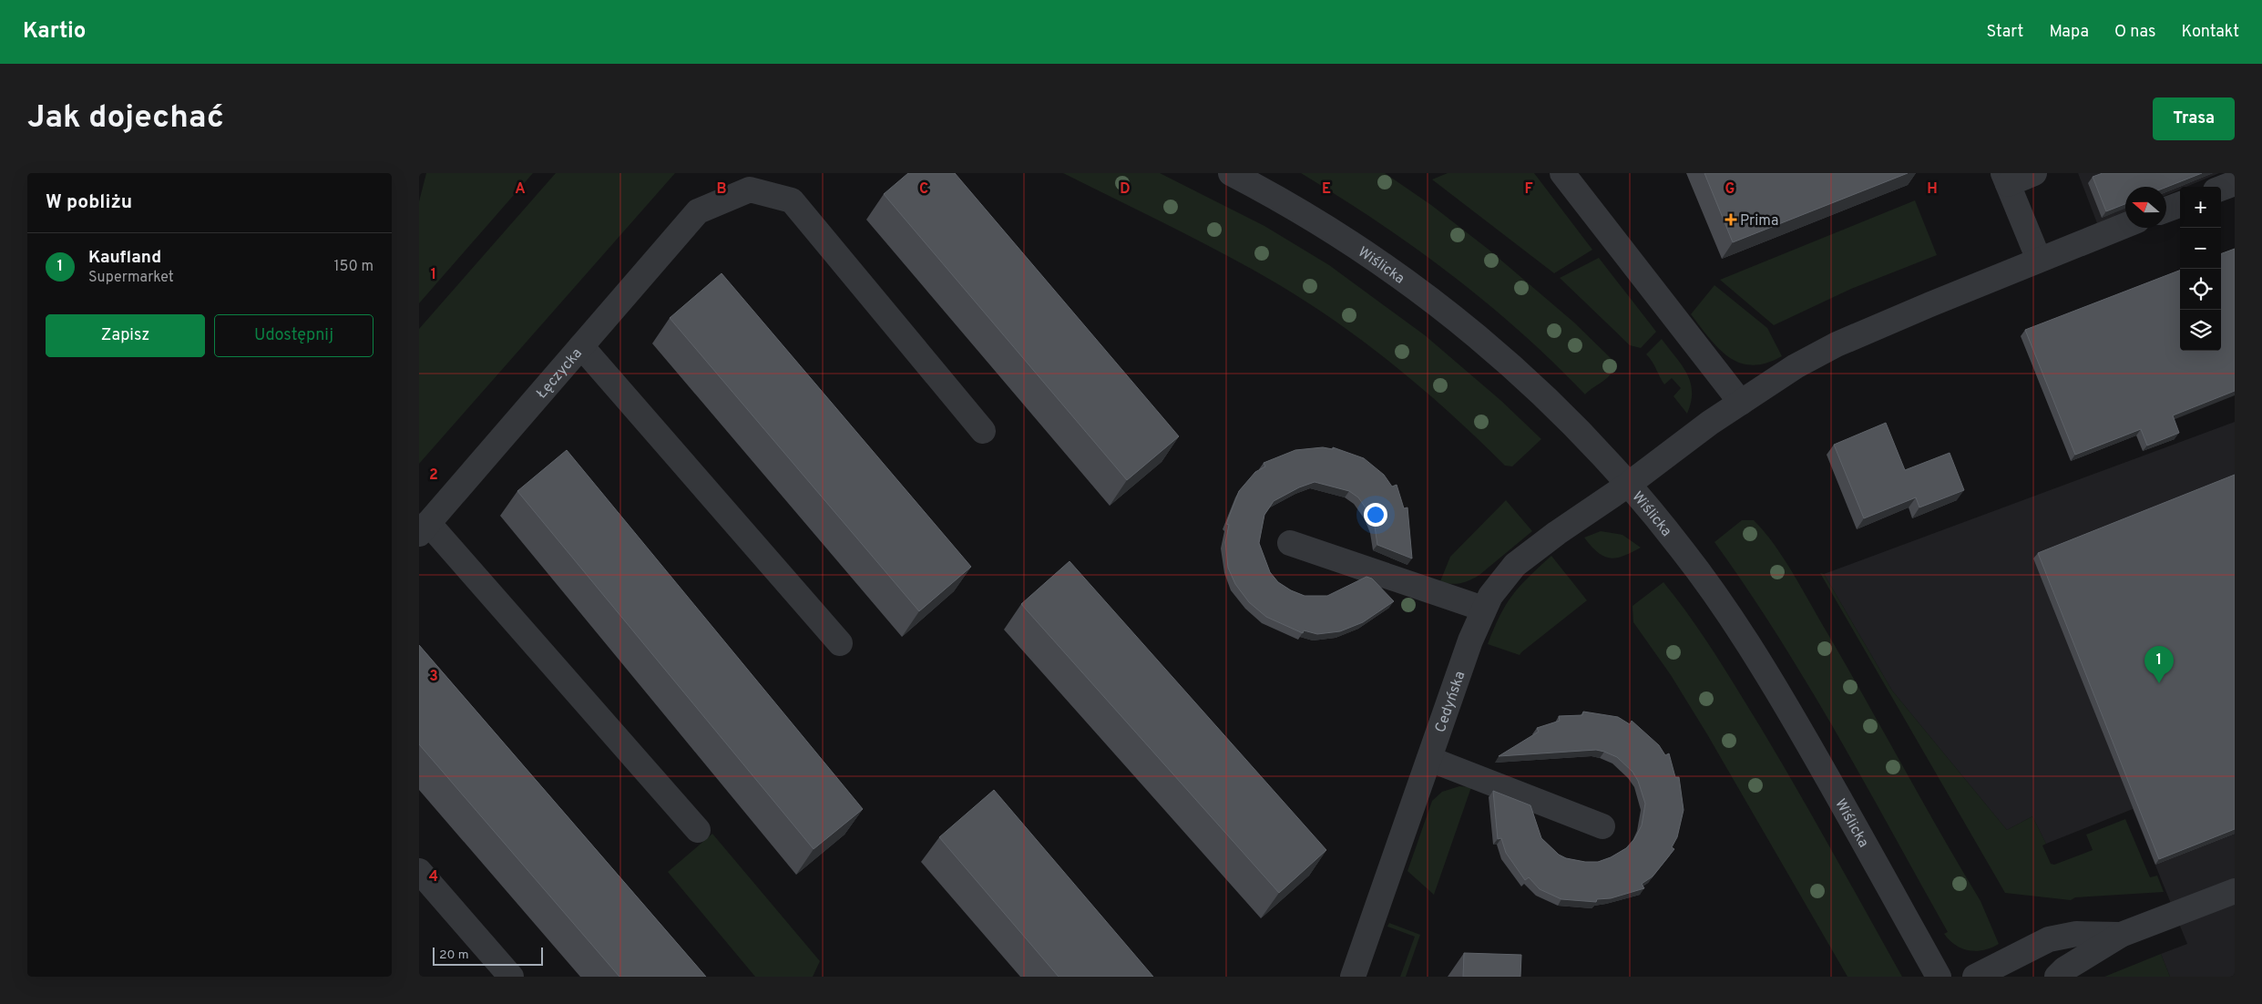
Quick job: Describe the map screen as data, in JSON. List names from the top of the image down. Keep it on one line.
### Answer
{"streets":{"street":["Wiślicka","Łęczycka","Cedyńska"]},"crossings":[["Wiślicka","Cedyńska"]],"places":{"health":["Prima"]},"scale_bar":"20 m","north":"left","page":{"header":"Kartio","nav":["Start","Mapa","O nas","Kontakt"],"buttons":["Trasa",["Zapisz","Udostępnij"]],"title":"Jak dojechać","heading":"W pobliżu","map_buttons":["+","−"],"list":[{"mark":"1","name":"Kaufland","note":"Supermarket","value":"150 m"}],"pins":"1","scale":"20 m"},"grid":{"columns":["A","B","C","D","E","F","G","H"],"rows":["1","2","3","4"]}}
